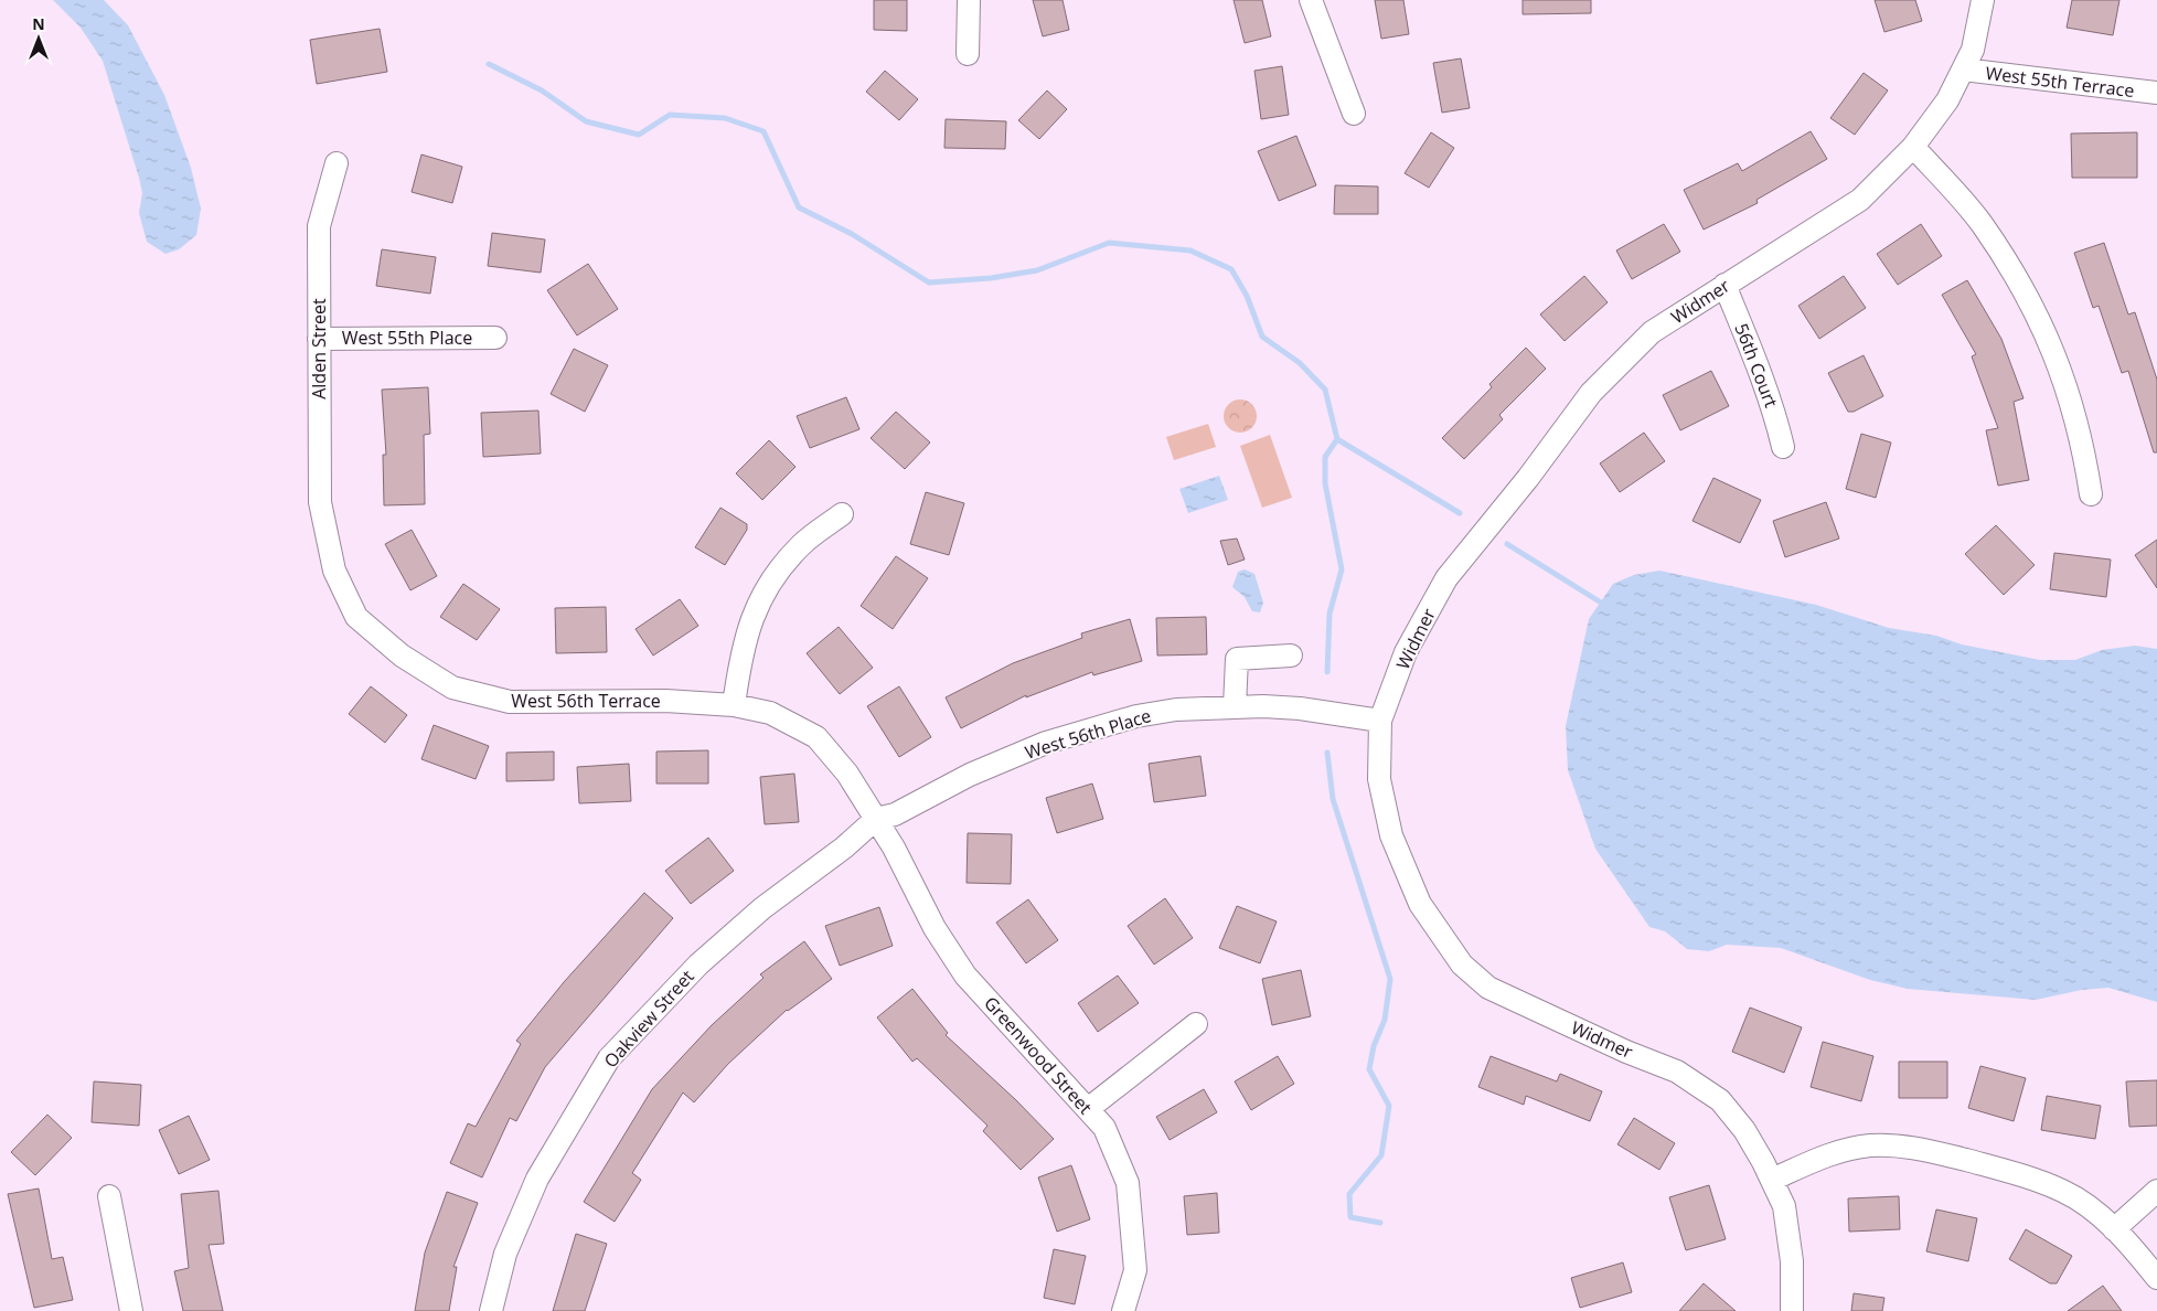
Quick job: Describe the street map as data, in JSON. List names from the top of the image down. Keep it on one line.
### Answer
{"streets":{"street":["West 55th Terrace","Widmer","West 55th Place","Alden Street","56th Court","West 56th Terrace","West 56th Place","Oakview Street","Greenwood Street"]},"crossings":[["West 55th Terrace","Widmer"],["Widmer","56th Court"],["Widmer","West 56th Place"],["West 55th Place","Alden Street"],["Alden Street","West 56th Terrace"],["West 56th Terrace","West 56th Place"],["West 56th Terrace","Oakview Street"],["West 56th Terrace","Greenwood Street"],["West 56th Place","Oakview Street"],["West 56th Place","Greenwood Street"],["Oakview Street","Greenwood Street"]],"north":"top"}
